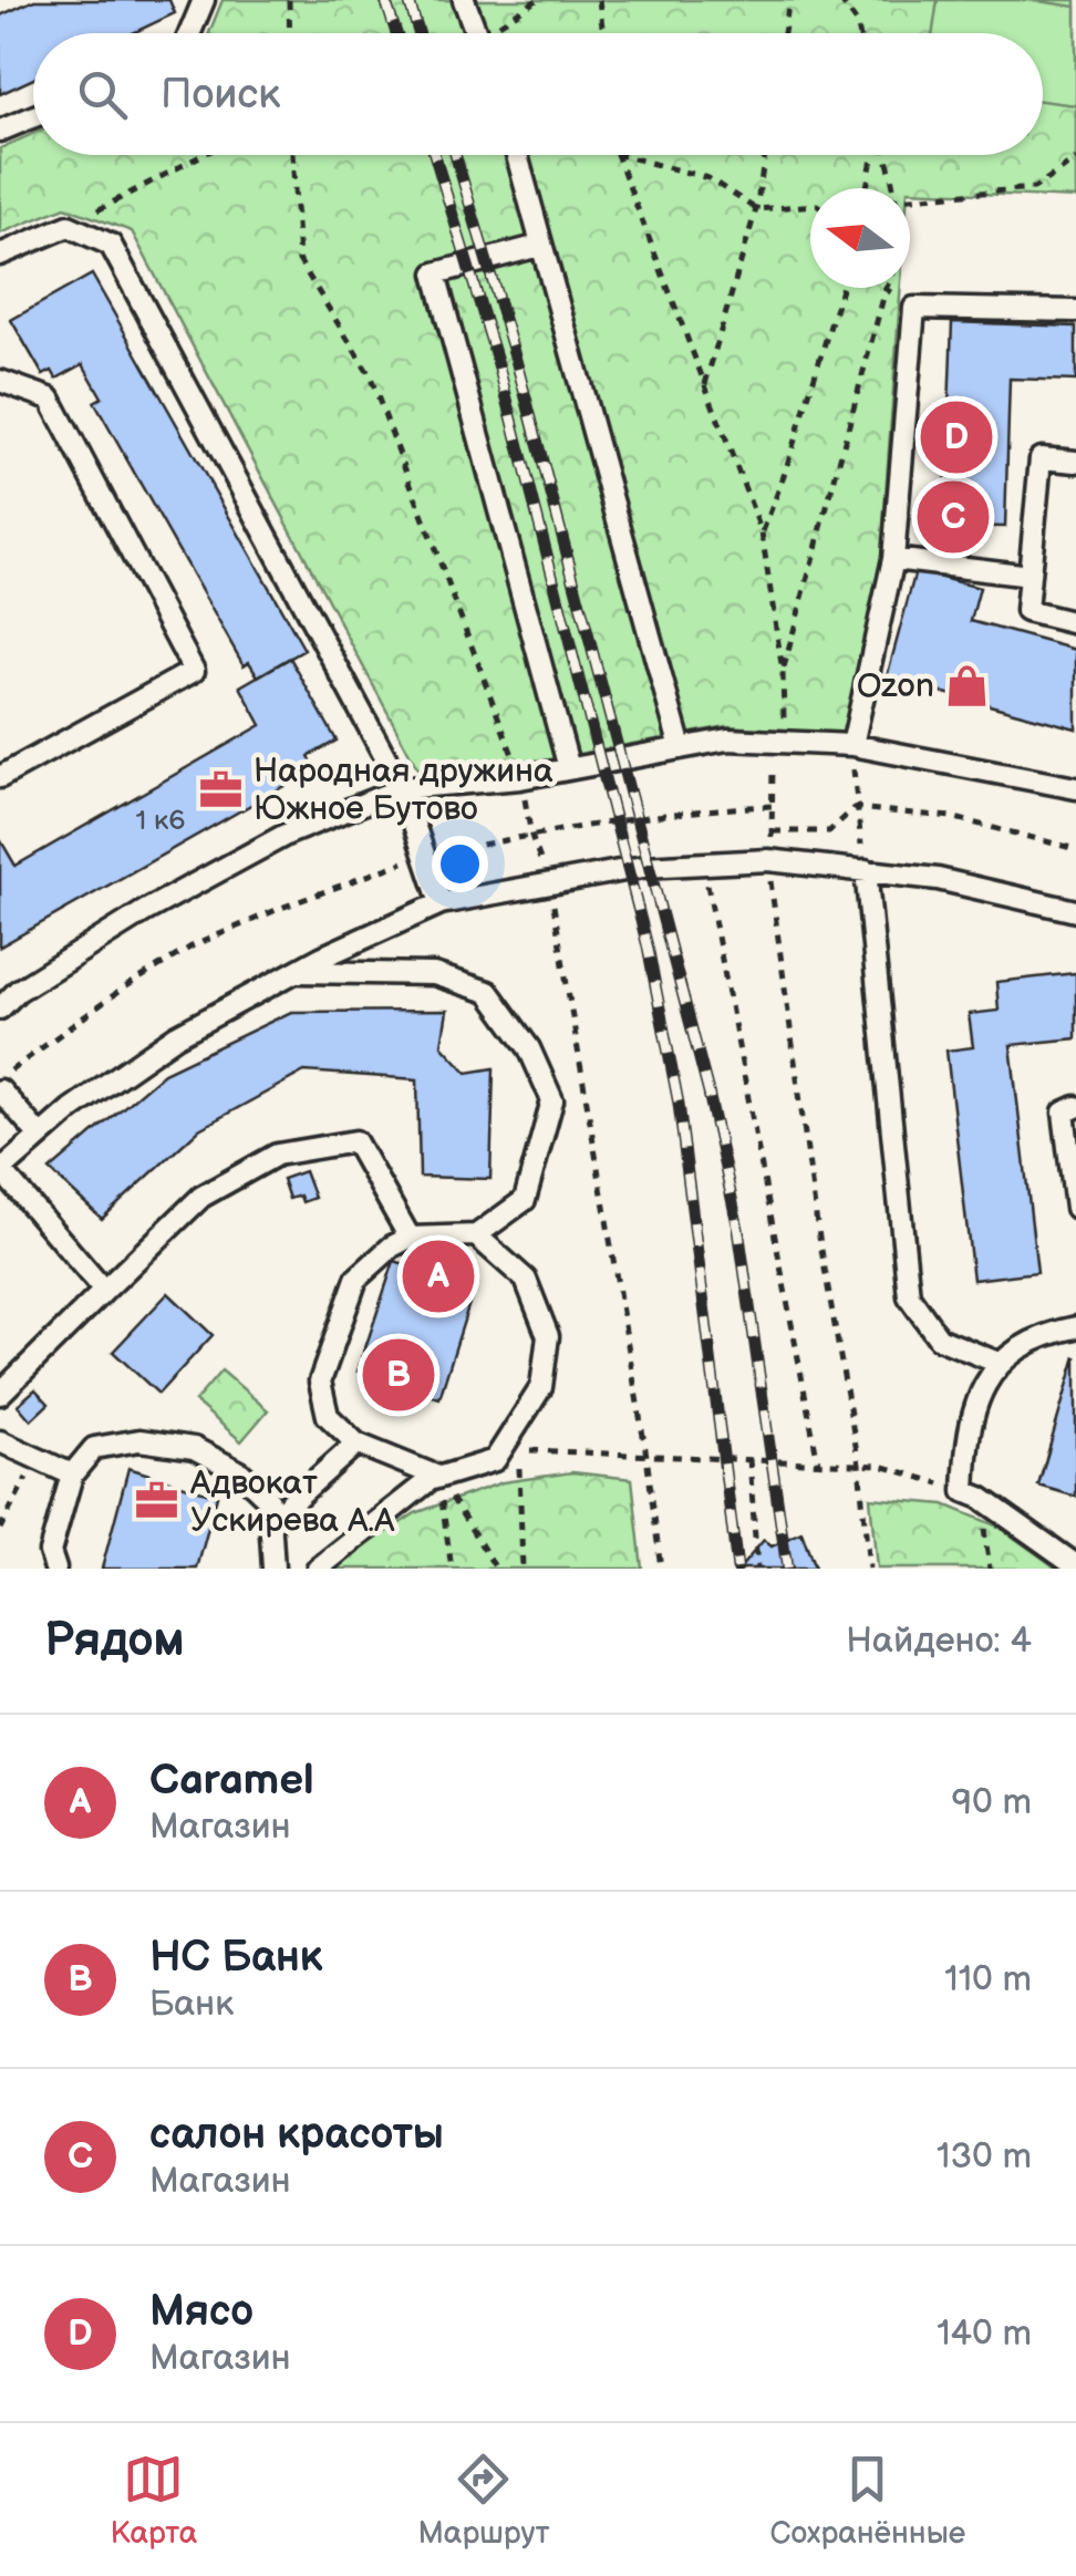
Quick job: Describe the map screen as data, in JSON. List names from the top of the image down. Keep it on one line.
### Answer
{"places":{"shop":["Ozon"],"office":["Народная дружина Южное Бутово","Адвокат Ускирева А.А"]},"house_numbers":["1 к6"],"north":"left","page":{"search":"Поиск","pins":["D","C","A","B"],"heading":["Рядом","Найдено: 4"],"list":[{"mark":"A","name":"Caramel","note":"Магазин","value":"90 m"},{"mark":"B","name":"НС Банк","note":"Банк","value":"110 m"},{"mark":"C","name":"салон красоты","note":"Магазин","value":"130 m"},{"mark":"D","name":"Мясо","note":"Магазин","value":"140 m"}],"nav":["Карта","Маршрут","Сохранённые"]}}
